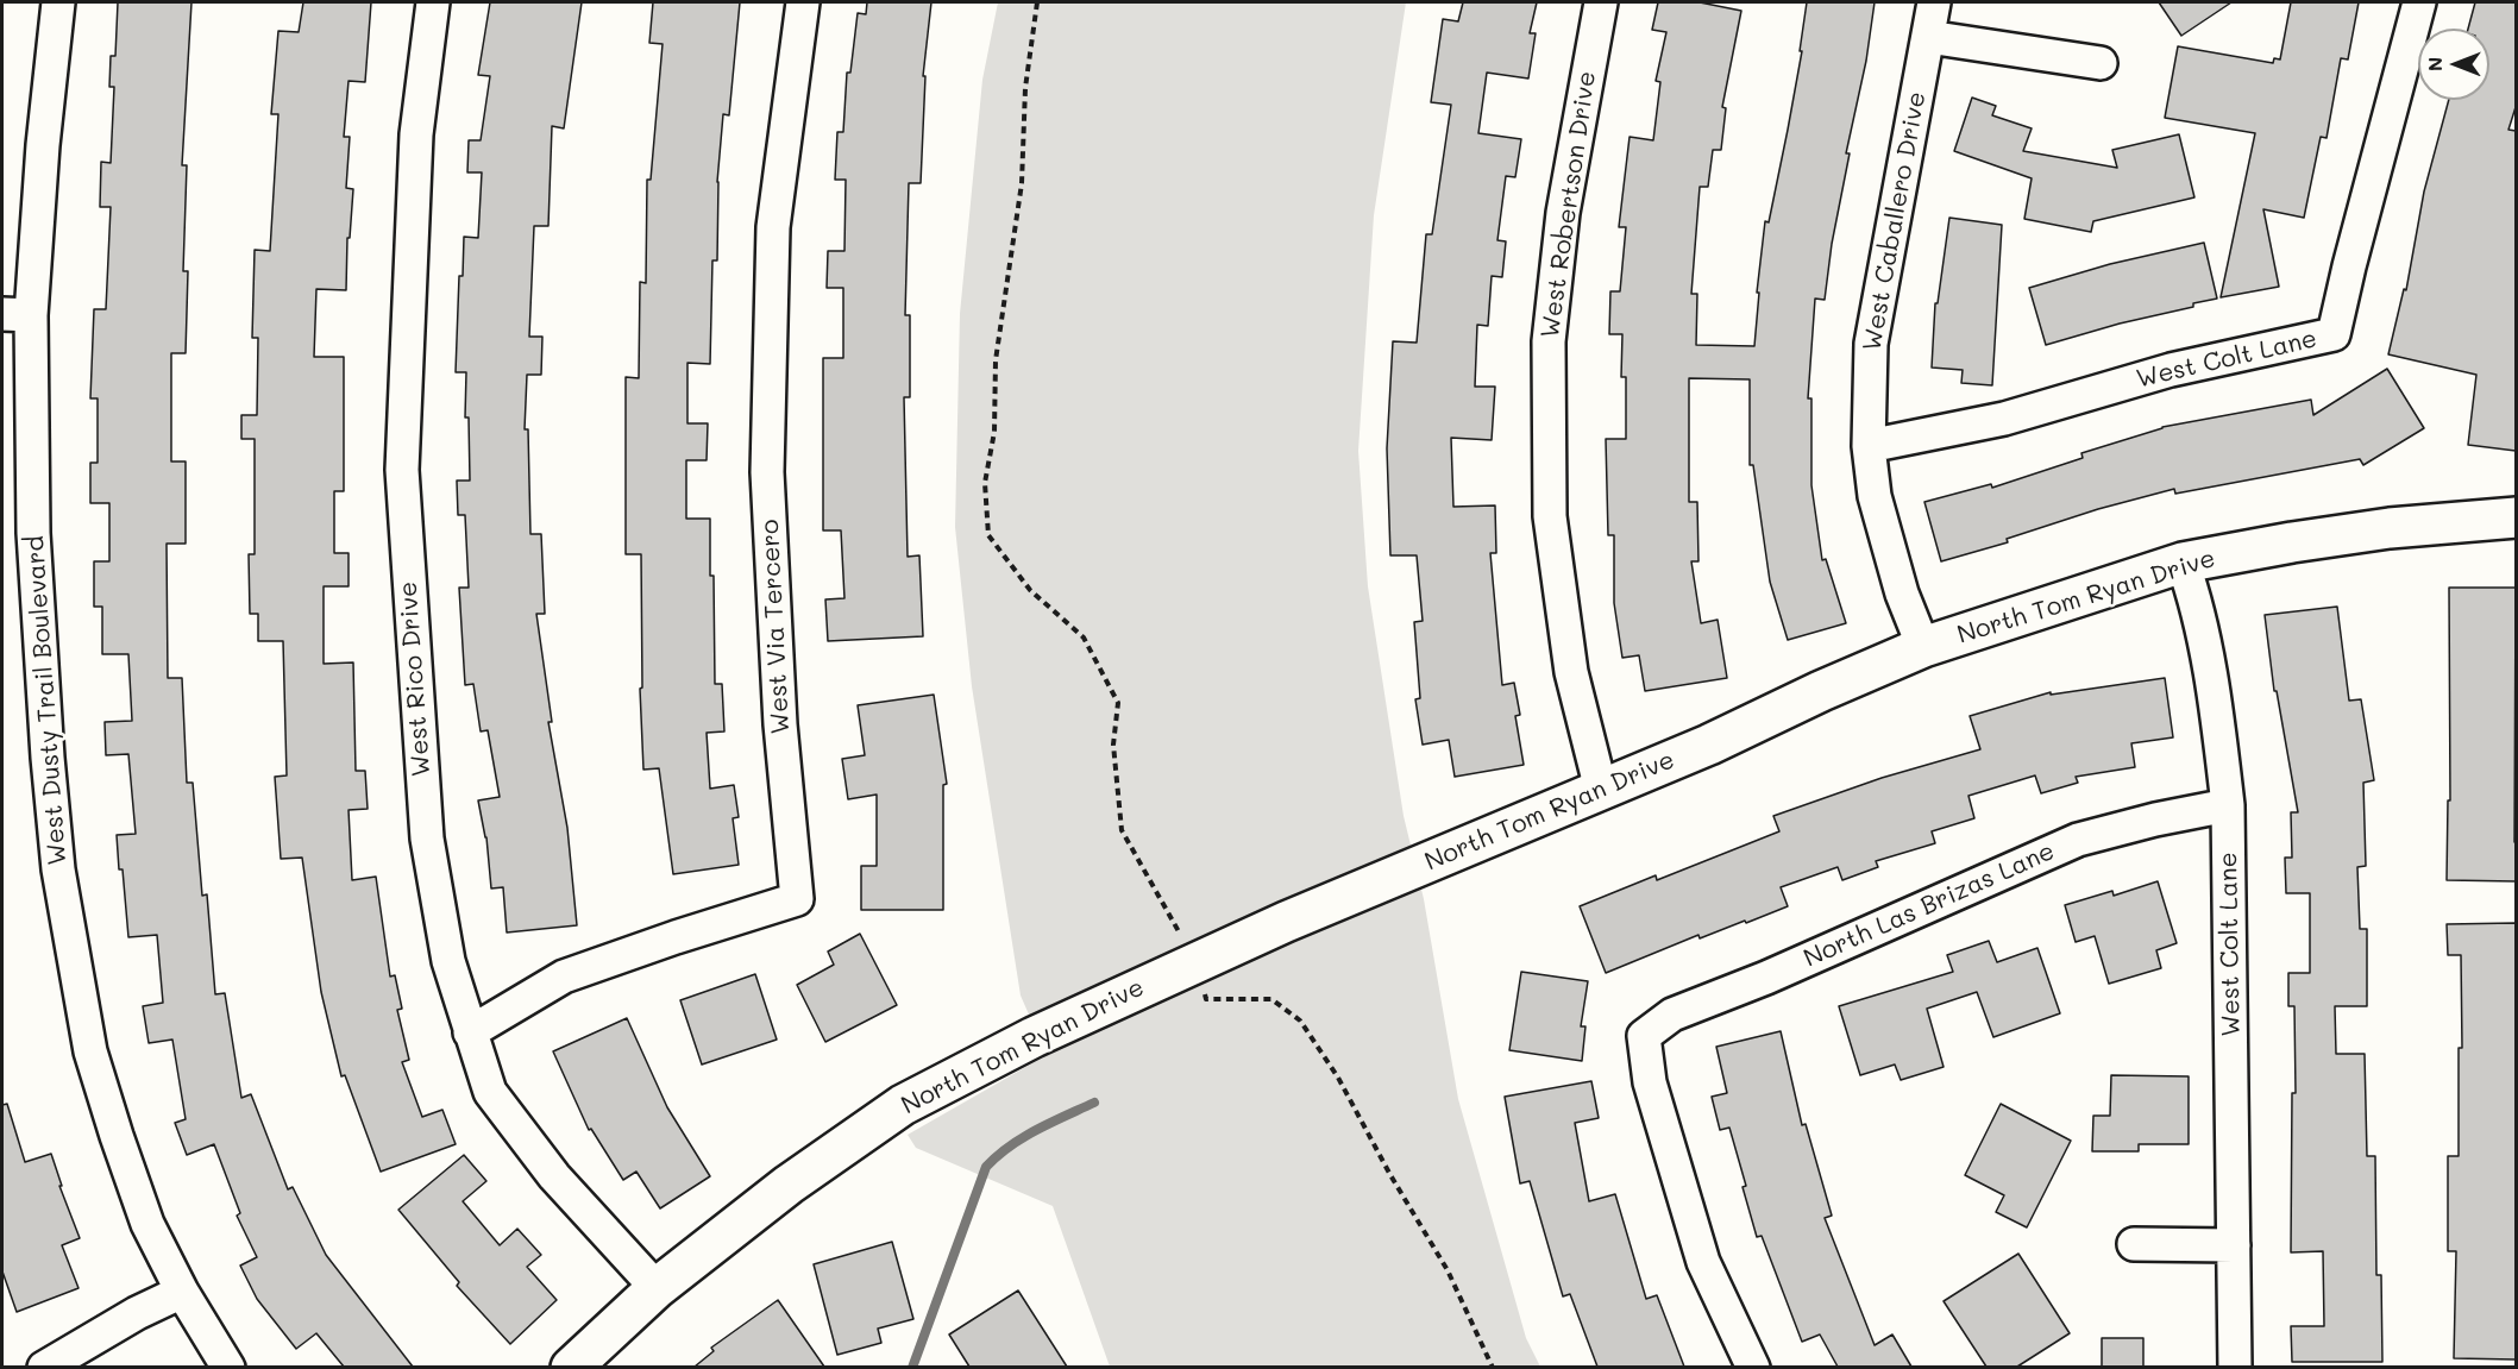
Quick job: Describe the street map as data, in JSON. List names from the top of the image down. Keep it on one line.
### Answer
{"streets":{"street":["West Robertson Drive","West Caballero Drive","West Colt Lane","North Tom Ryan Drive","West Via Tercero","West Rico Drive","West Dusty Trail Boulevard","North Las Brizas Lane"]},"crossings":[["West Robertson Drive","North Tom Ryan Drive"],["West Caballero Drive","West Colt Lane"],["West Caballero Drive","North Tom Ryan Drive"],["West Colt Lane","North Tom Ryan Drive"],["West Colt Lane","North Las Brizas Lane"],["North Tom Ryan Drive","West Rico Drive"],["West Via Tercero","West Rico Drive"]],"north":"left"}
